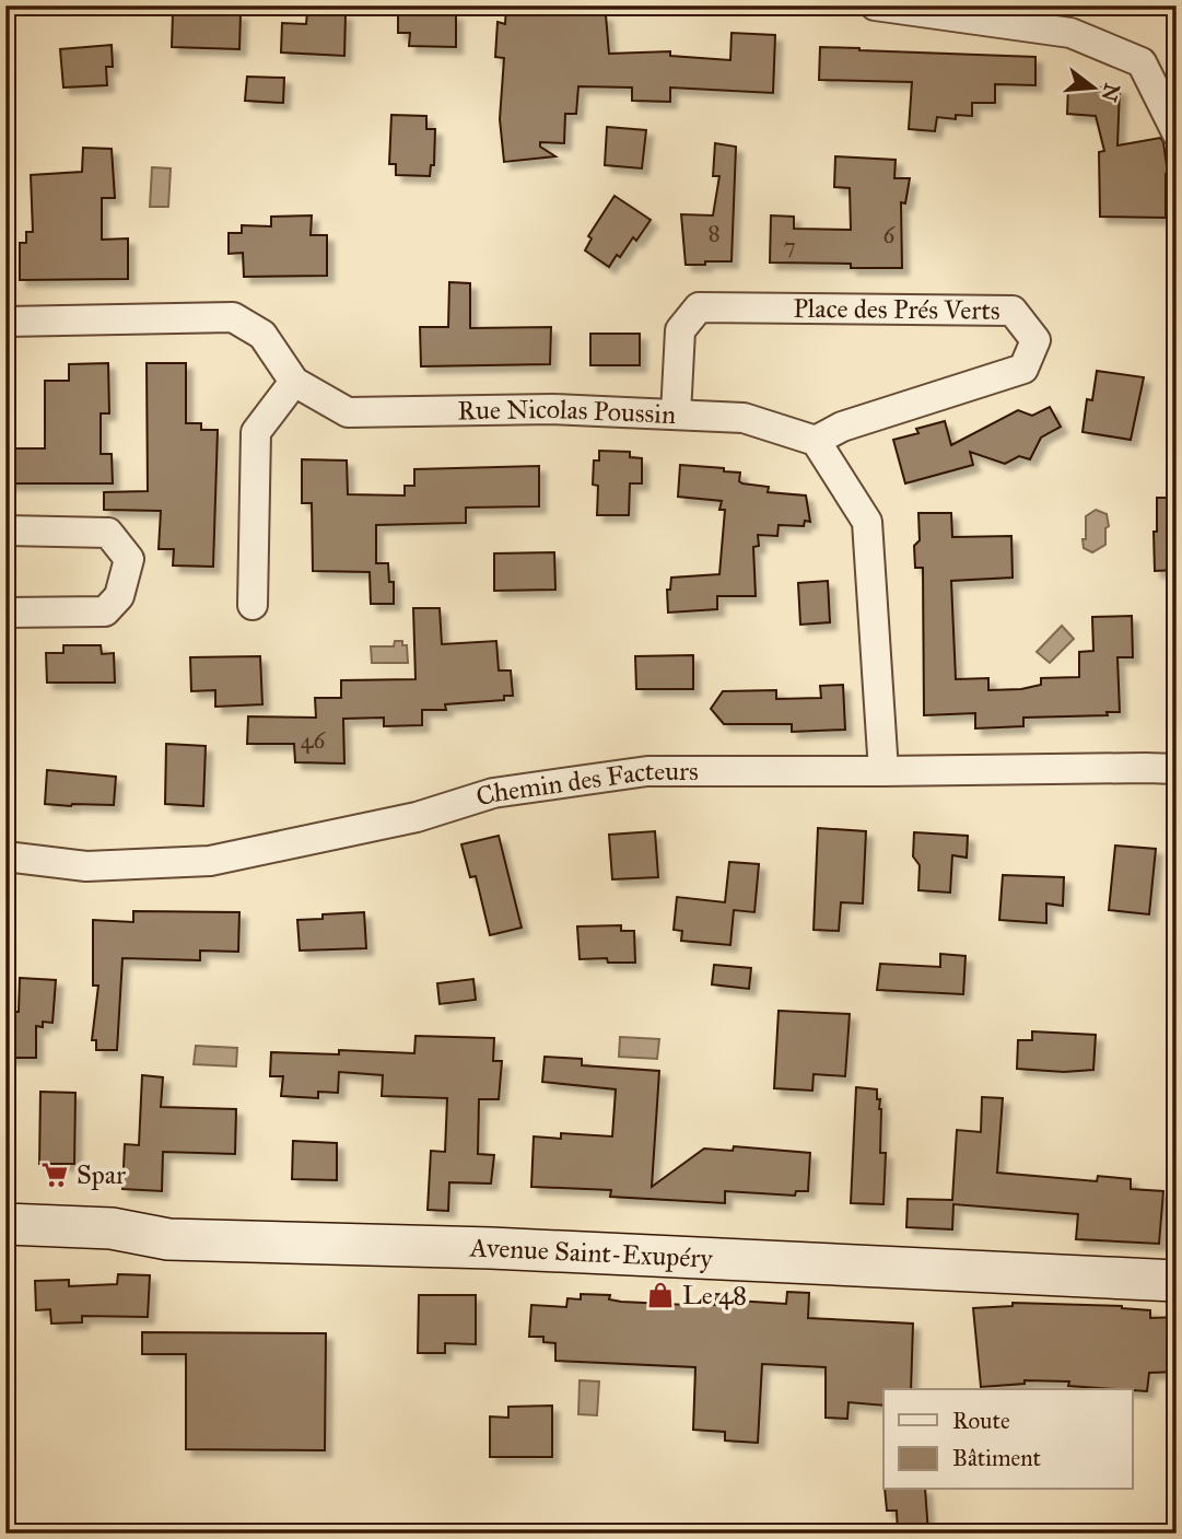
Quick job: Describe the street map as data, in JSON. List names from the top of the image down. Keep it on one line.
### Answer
{"streets":{"main road":["Avenue Saint-Exupéry"],"street":["Place des Prés Verts","Rue Nicolas Poussin","Chemin des Facteurs"]},"crossings":[["Place des Prés Verts","Rue Nicolas Poussin"]],"places":{"supermarket":["Spar"],"shop":["Le 48"]},"house_numbers":["8","6","7","46"],"legend":["Route","Bâtiment"],"north":"right"}
